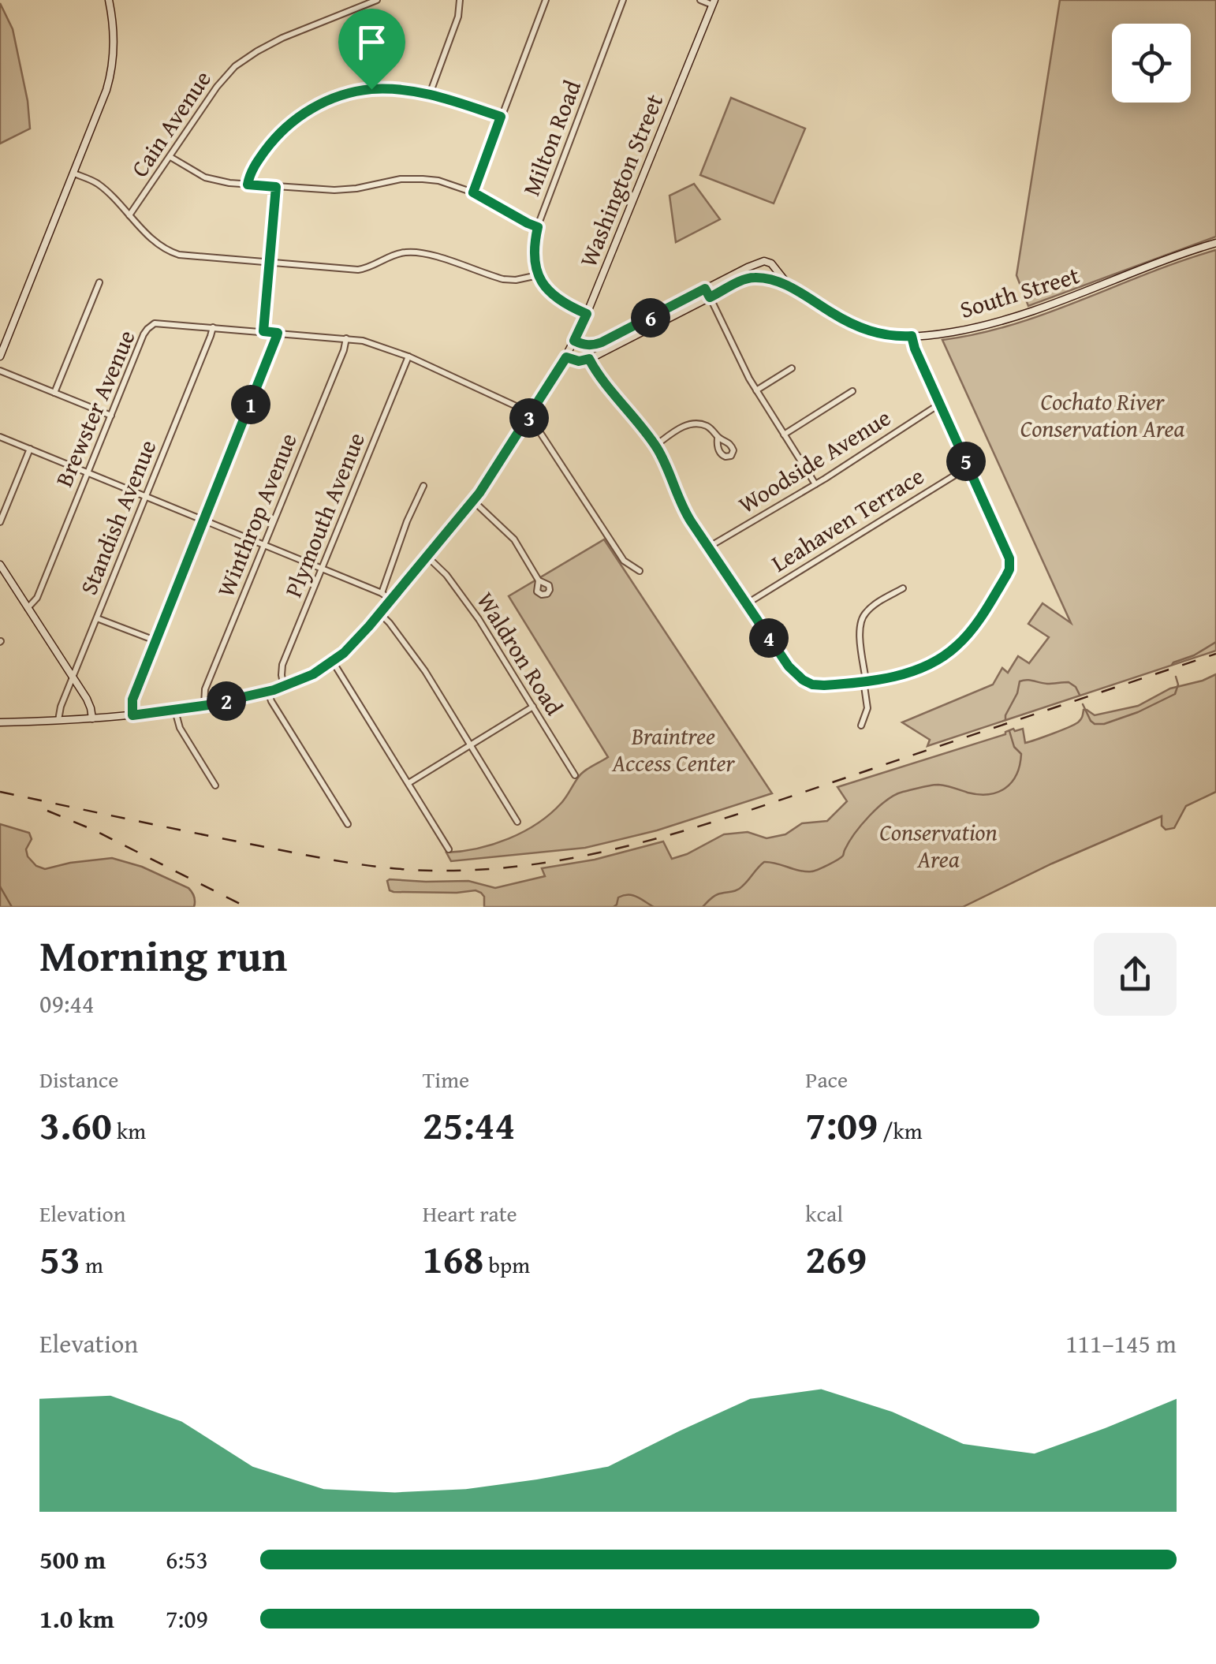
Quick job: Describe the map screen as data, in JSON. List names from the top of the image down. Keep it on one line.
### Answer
{"streets":{"main road":["Washington Street","South Street"],"street":["Cain Avenue","Milton Road","Brewster Avenue","Woodside Avenue","Winthrop Avenue","Plymouth Avenue","Standish Avenue","Leahaven Terrace","Waldron Road"]},"crossings":[["Washington Street","Brewster Avenue"],["Washington Street","Winthrop Avenue"],["Washington Street","Plymouth Avenue"],["Washington Street","Standish Avenue"],["Washington Street","Waldron Road"],["Brewster Avenue","Winthrop Avenue"],["Brewster Avenue","Plymouth Avenue"],["Brewster Avenue","Standish Avenue"]],"parks":["Cochato River Conservation Area","Braintree Access Center","Conservation Area"],"page":{"pins":["6","1","3","5","4","2"],"heading":["Morning run","09:44"],"stats":[["Distance","3.60 km"],["Time","25:44"],["Pace","7:09 /km"],["Elevation","53 m"],["Heart rate","168 bpm"],["kcal","269"]],"chart":["Elevation","111–145 m"],"list":[{"name":"500 m","note":"6:53"},{"name":"1.0 km","note":"7:09"}]}}
